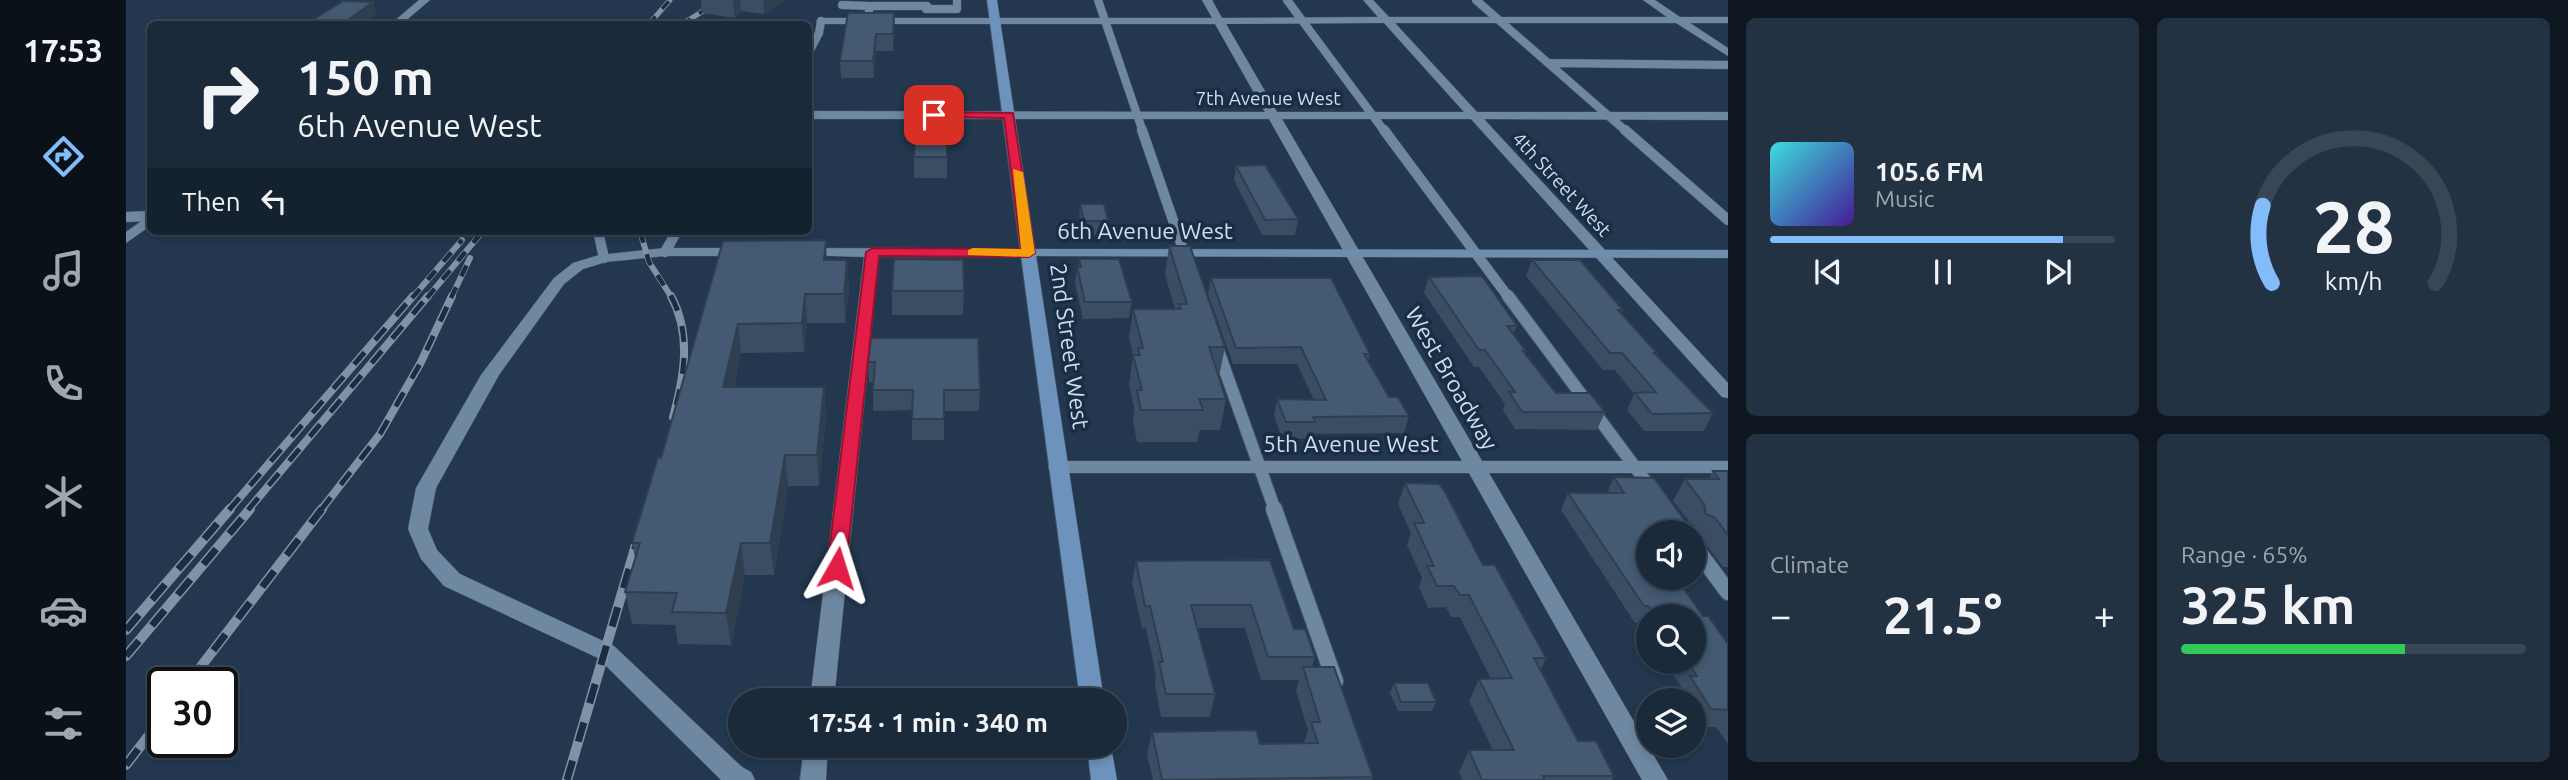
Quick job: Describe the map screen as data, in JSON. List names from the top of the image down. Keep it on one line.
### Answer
{"streets":{"main road":["2nd Street West"],"street":["7th Avenue West","4th Street West","6th Avenue West","West Broadway","5th Avenue West"]},"crossings":[["7th Avenue West","4th Street West"],["7th Avenue West","2nd Street West"],["7th Avenue West","West Broadway"],["4th Street West","6th Avenue West"],["6th Avenue West","2nd Street West"],["6th Avenue West","West Broadway"],["2nd Street West","5th Avenue West"],["West Broadway","5th Avenue West"]],"page":{"tabs":"17:53","turn":["150 m","6th Avenue West"],"song":["105.6 FM","Music"],"then":"Then","tile":["Climate",["Range · 65%","325 km"]],"heat":["−","21.5°","+"],"limit":"30","trip":"17:54 · 1 min · 340 m","gauge":["28","km/h"]}}
